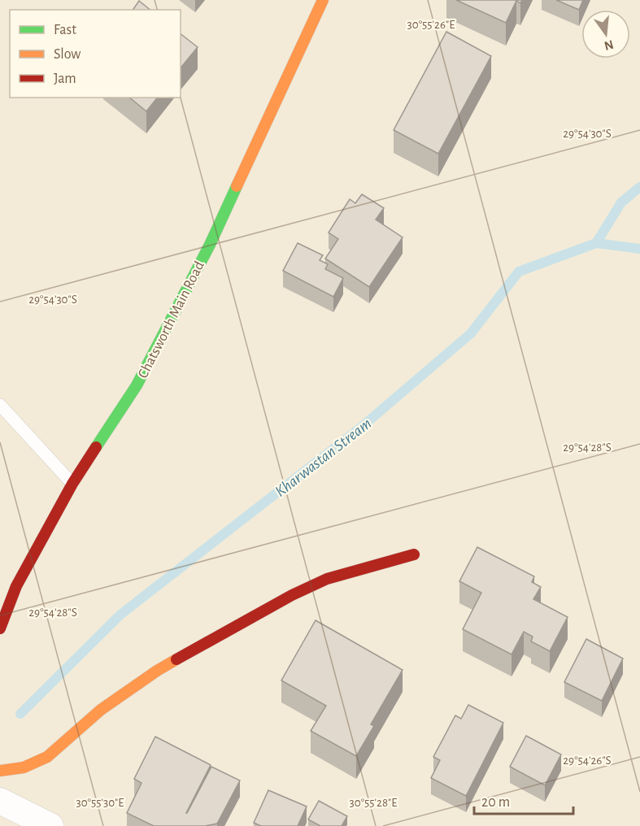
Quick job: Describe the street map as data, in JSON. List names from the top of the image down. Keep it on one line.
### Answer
{"streets":{"street":["Chatsworth Main Road"]},"water":["Kharwastan Stream"],"legend":["Fast","Slow","Jam"],"scale_bar":"20 m","north":"bottom","coordinates":["30°55'26\"E","29°54'30\"S","29°54'28\"S","29°54'26\"S","30°55'30\"E","30°55'28\"E"]}
